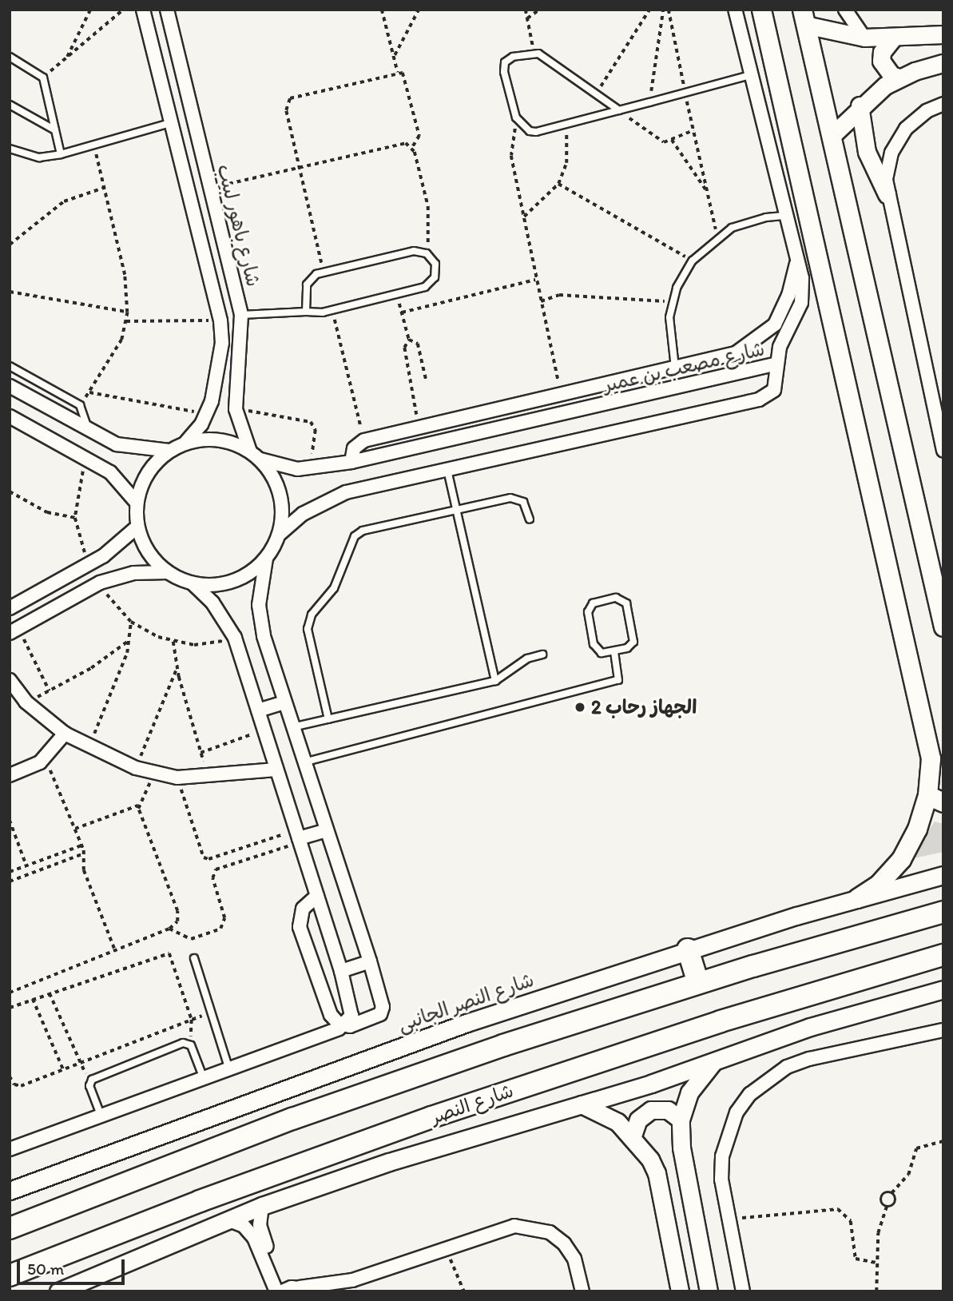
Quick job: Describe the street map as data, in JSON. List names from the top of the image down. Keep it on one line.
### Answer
{"streets":{"main road":["شارع النصر"],"street":["شارع باهور لبيب","شارع مصعب بن عمير","شارع النصر الجانبى"]},"crossings":[["شارع باهور لبيب","شارع مصعب بن عمير"]],"places":["الجهاز رحاب 2"],"scale_bar":"50 m"}
